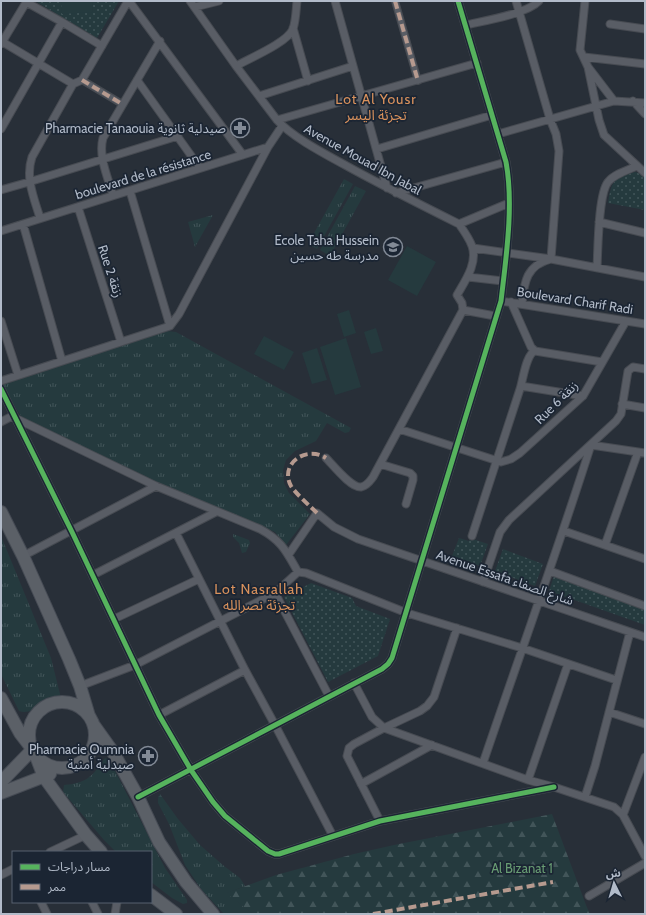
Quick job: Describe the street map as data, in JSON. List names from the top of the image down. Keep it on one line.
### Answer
{"streets":{"street":["Avenue Mouad Ibn Jabal","boulevard de la résistance","Rue 2 زنقة","Boulevard Charif Radi","Rue 6 زنقة","Avenue Essafa شارع الصفاء"]},"crossings":[["boulevard de la résistance","Rue 2 زنقة"],["Boulevard Charif Radi","Rue 6 زنقة"]],"districts":["Lot Al Yousr تجزئة اليسر","Lot Nasrallah تجزئة نصرالله"],"parks":["Al Bizanat 1"],"places":{"pharmacy":["Pharmacie Tanaouia صيدلية ثانوية","Pharmacie Oumnia صيدلية أمنية"],"school or university":["Ecole Taha Hussein مدرسة طه حسين"]},"legend":["مسار دراجات","ممر"],"north":"top"}
